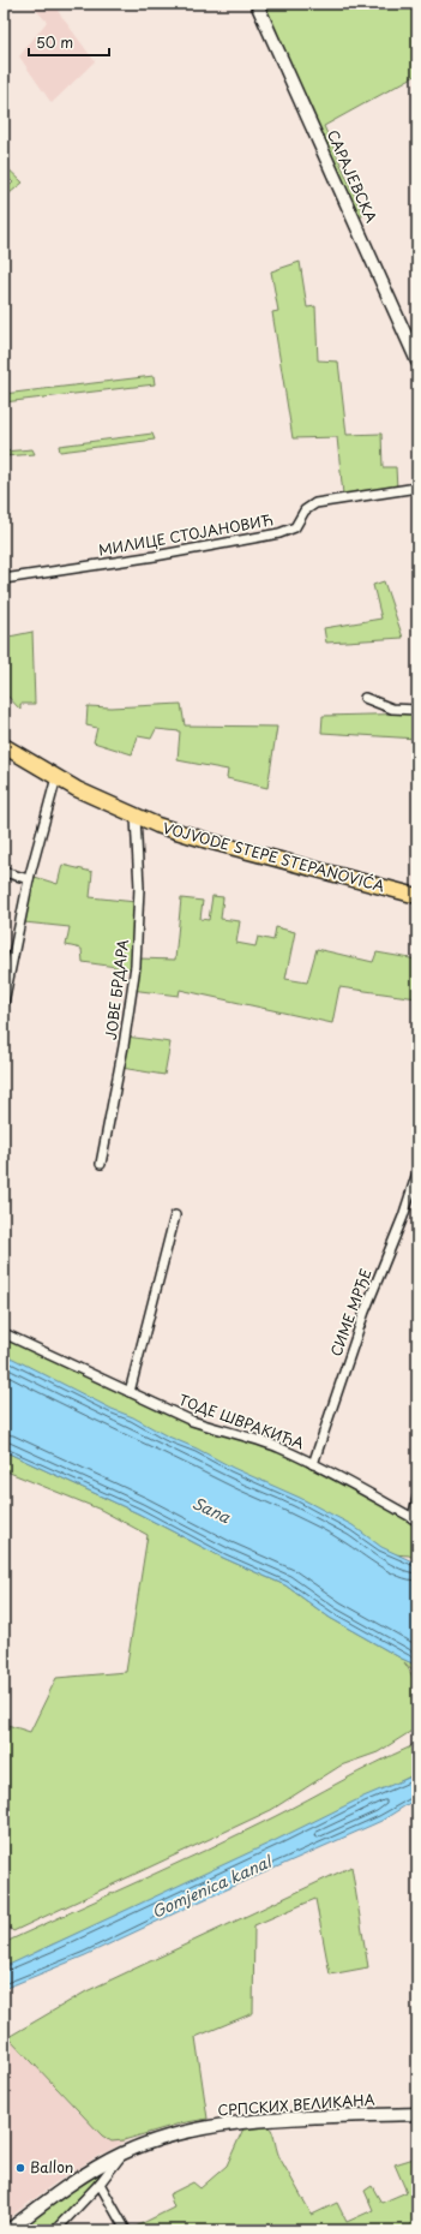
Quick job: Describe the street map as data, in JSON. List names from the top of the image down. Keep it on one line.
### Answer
{"streets":{"main road":["САРАЈЕВСКА","VOJVODE STEPE STEPANOVIĆA","СРПСКИХ ВЕЛИКАНА"],"street":["МИЛИЦЕ СТОЈАНОВИЋ","ЈОВЕ БРДАРА","СИМЕ МРЂЕ","ТОДЕ ШВРАКИЋА"]},"crossings":[["VOJVODE STEPE STEPANOVIĆA","ЈОВЕ БРДАРА"],["СИМЕ МРЂЕ","ТОДЕ ШВРАКИЋА"]],"water":["Sana","Gomjenica kanal"],"places":["Ballon"],"scale_bar":"50 m"}
